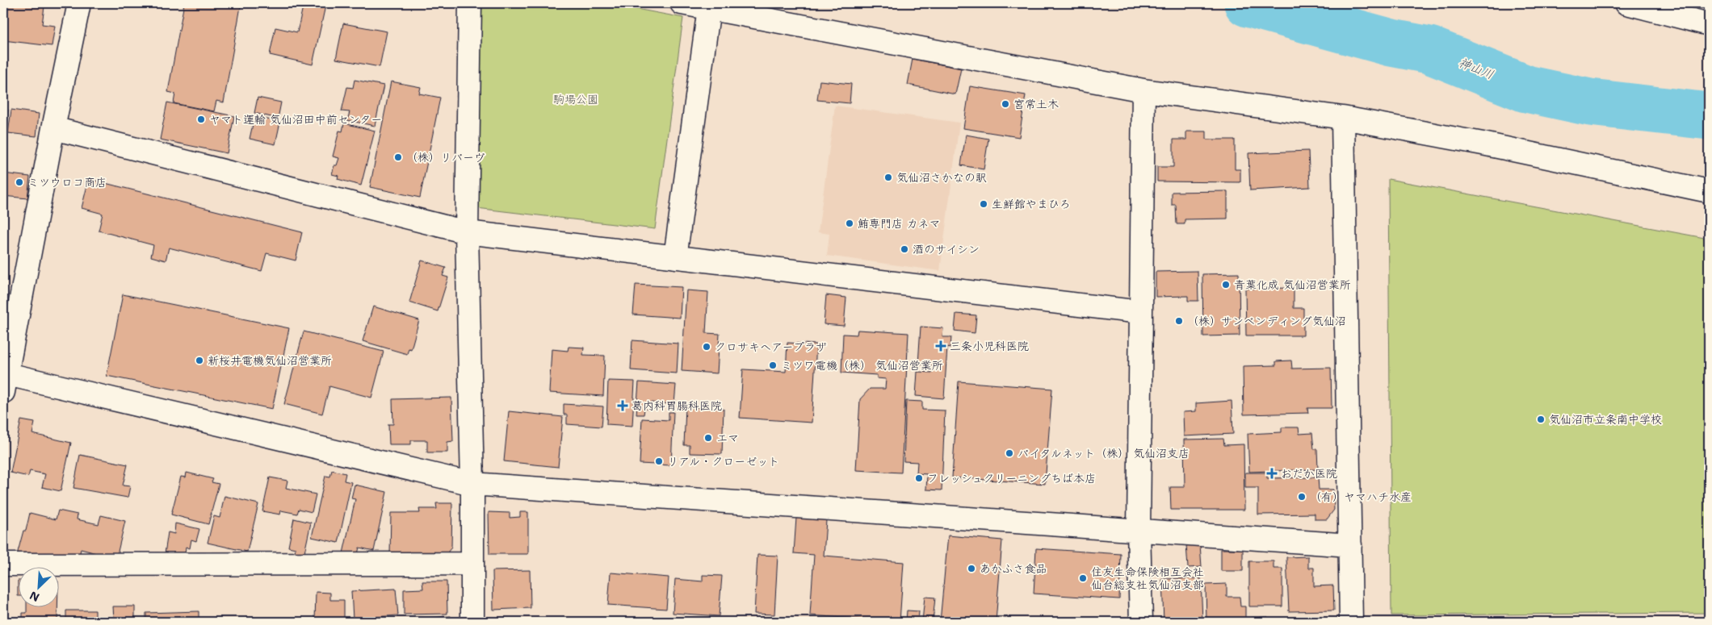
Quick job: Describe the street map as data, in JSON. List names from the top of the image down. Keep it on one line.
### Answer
{"water":["神山川"],"parks":["駒場公園"],"places":{"other":["宮常土木","ヤマト運輸 気仙沼田中前センター","（株）リバーヴ","気仙沼さかなの駅","ミツウロコ商店","生鮮館やまひろ","鮪専門店 カネマ","酒のサイシン","青葉化成 気仙沼営業所","（株）サンベンディング気仙沼","クロサキヘアープラザ","新桜井電機気仙沼営業所","ミツワ電機（株） 気仙沼営業所","気仙沼市立条南中学校","エマ","バイタルネット（株） 気仙沼支店","リアル・クローゼット","フレッシュクリーニングちば本店","（有）ヤマハチ水産","あかふさ食品","住友生命保険相互会社 仙台総支社気仙沼支部"],"health":["三条小児科医院","葛内科胃腸科医院","おだか医院"]},"north":"bottom left"}
